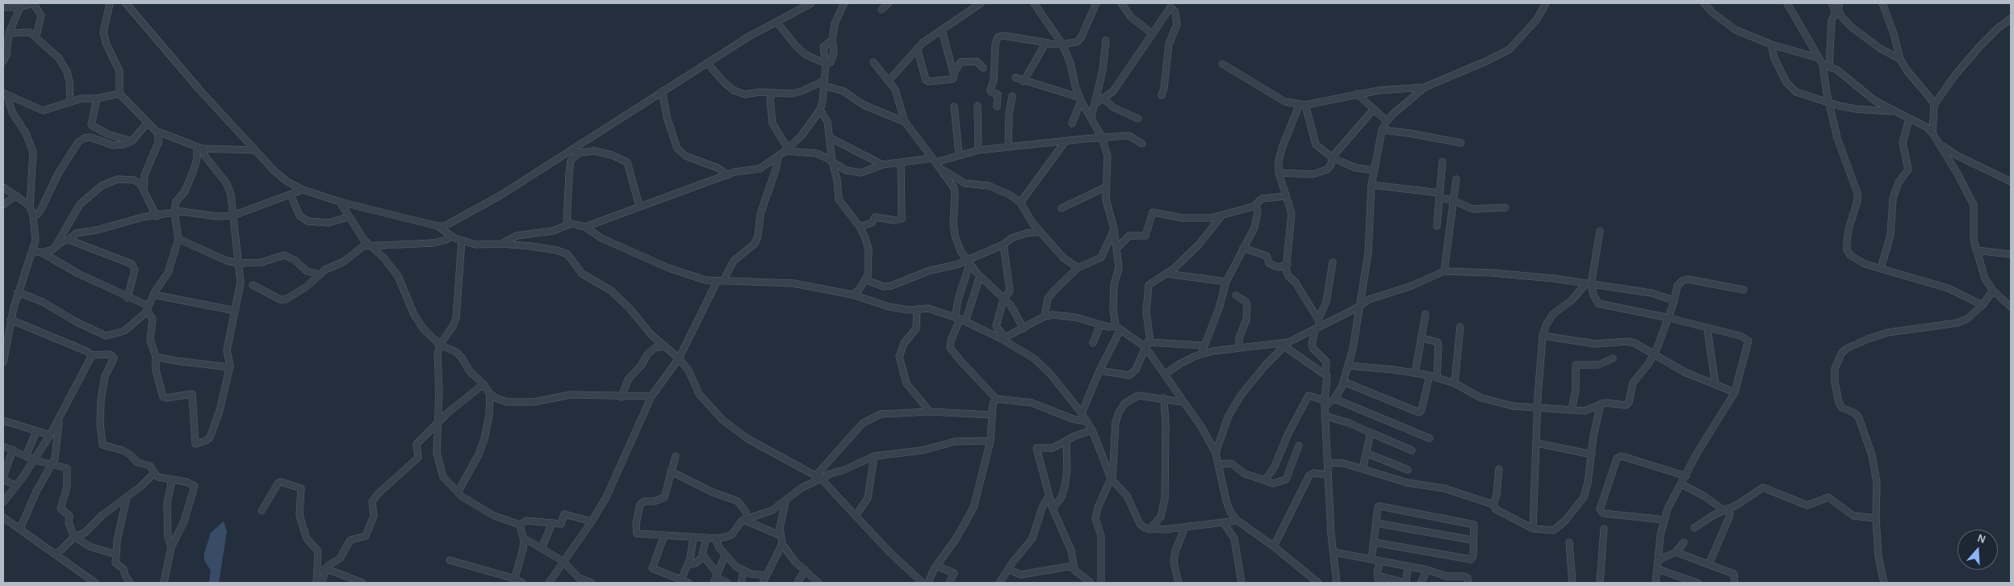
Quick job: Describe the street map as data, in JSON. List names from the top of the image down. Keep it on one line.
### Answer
{"north":"top"}
